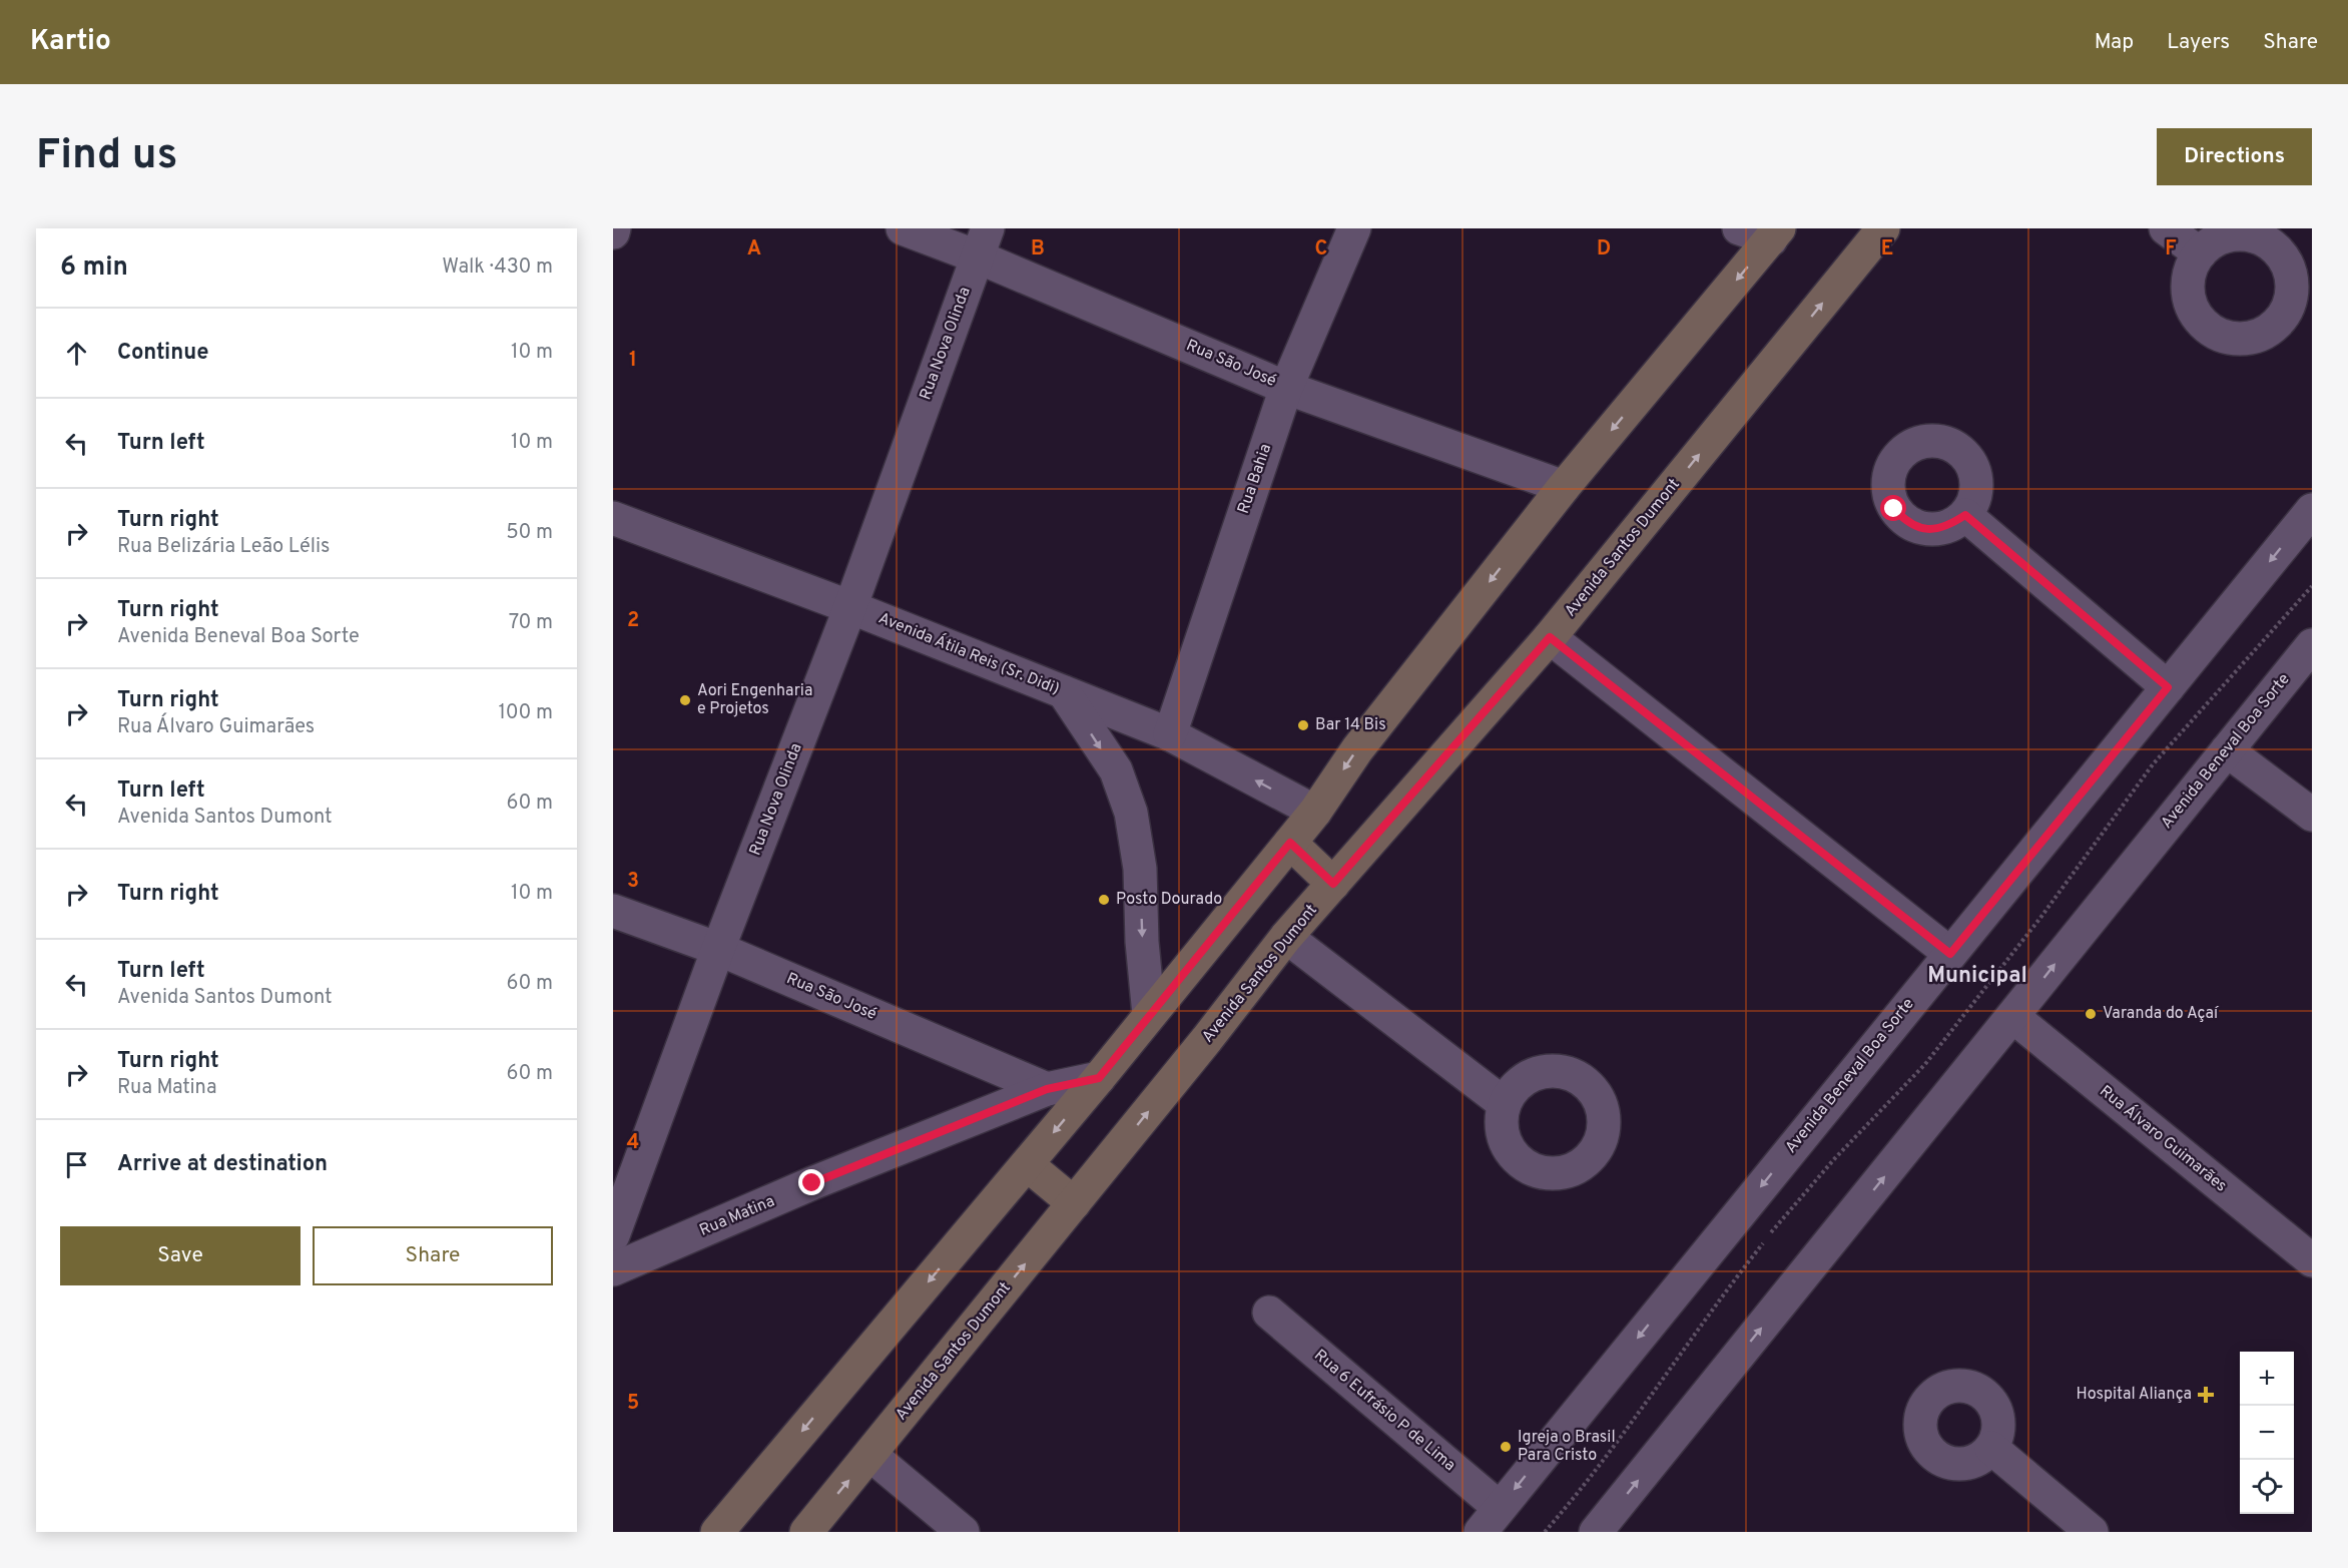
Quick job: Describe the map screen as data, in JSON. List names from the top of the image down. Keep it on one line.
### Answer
{"streets":{"main road":["Avenida Santos Dumont"],"street":["Rua Nova Olinda","Rua São José","Rua Bahia","Avenida Átila Reis (Sr. Didi)","Avenida Beneval Boa Sorte","Rua Álvaro Guimarães","Rua Matina","Rua 6 Eufrásio P de Lima"]},"crossings":[["Rua Nova Olinda","Rua São José"],["Rua Nova Olinda","Avenida Átila Reis (Sr. Didi)"],["Rua São José","Rua Bahia"],["Rua São José","Rua Matina"],["Rua Bahia","Avenida Átila Reis (Sr. Didi)"],["Avenida Beneval Boa Sorte","Rua Álvaro Guimarães"],["Avenida Beneval Boa Sorte","Rua 6 Eufrásio P de Lima"]],"districts":["Municipal"],"places":{"other":["Aori Engenharia e Projetos","Bar 14 Bis","Posto Dourado","Varanda do Açaí","Igreja o Brasil Para Cristo"],"health":["Hospital Aliança"]},"page":{"header":"Kartio","nav":["Map","Layers","Share"],"buttons":["Directions",["Save","Share"]],"title":"Find us","heading":["6 min","Walk · 430 m"],"list":[["Continue","10 m"],["Turn left","10 m"],["Turn right","Rua Belizária Leão Lélis","50 m"],["Turn right","Avenida Beneval Boa Sorte","70 m"],["Turn right","Rua Álvaro Guimarães","100 m"],["Turn left","Avenida Santos Dumont","60 m"],["Turn right","10 m"],["Turn left","Avenida Santos Dumont","60 m"],["Turn right","Rua Matina","60 m"],"Arrive at destination"],"map_buttons":["+","−"]},"grid":{"columns":["A","B","C","D","E","F"],"rows":["1","2","3","4","5"]}}
